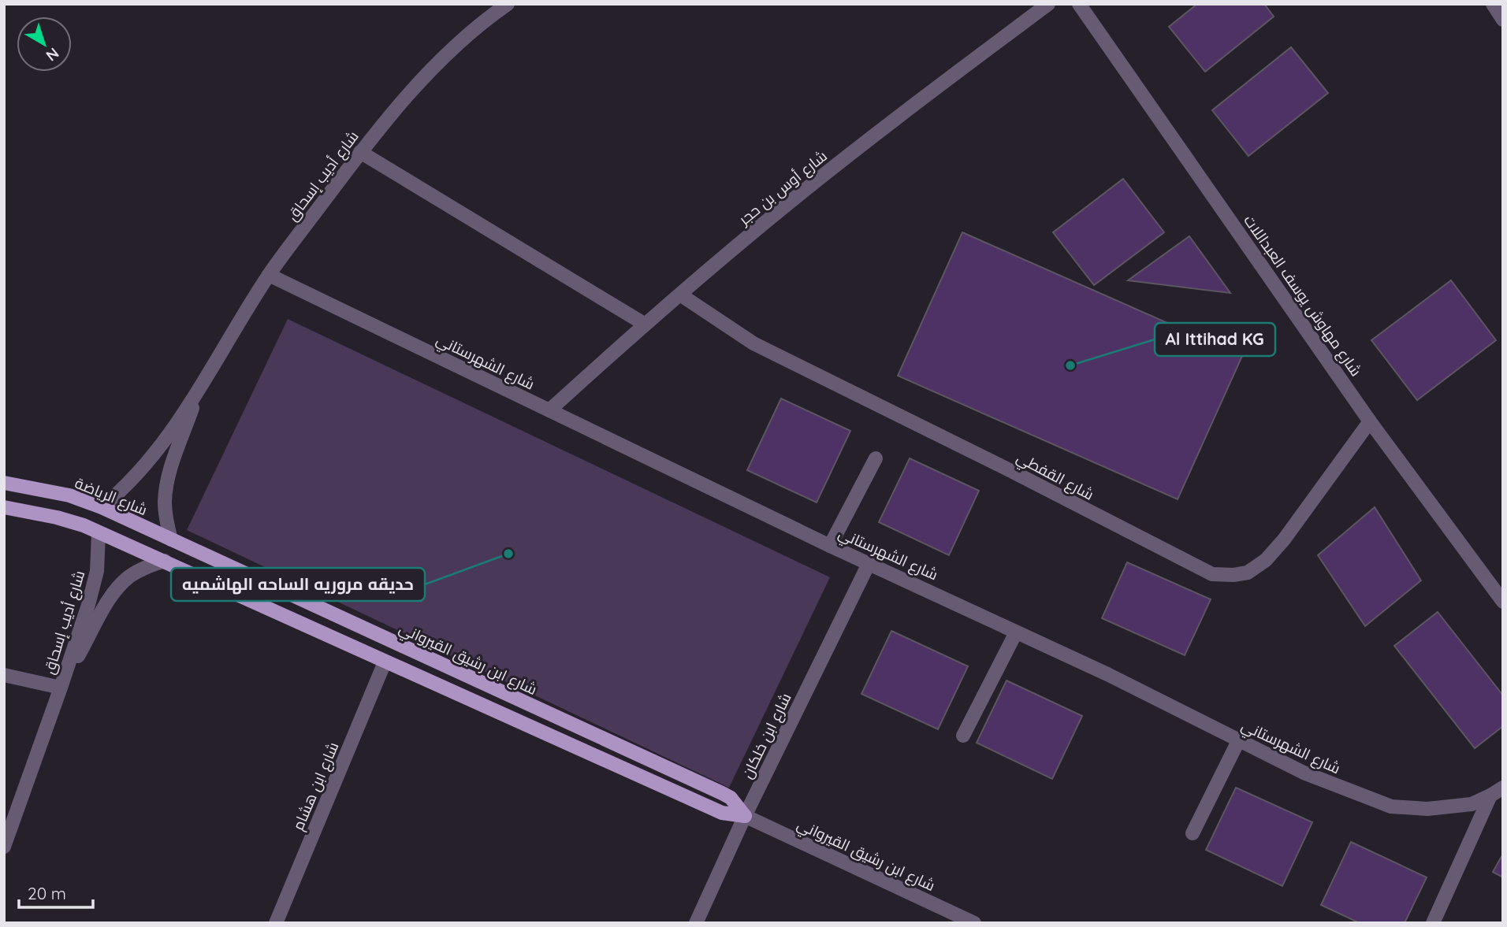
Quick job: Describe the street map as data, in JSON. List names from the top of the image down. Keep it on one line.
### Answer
{"streets":{"main road":["شارع الرياضة","شارع ابن رشيق القيرواني"],"street":["شارع أديب إسحاق","شارع أوس بن حجر","شارع مهاوش يوسف العبداللات","شارع الشهرستاني","شارع القفطي","شارع ابن خلكان","شارع ابن هشام"]},"crossings":[["شارع أديب إسحاق","شارع الشهرستاني"],["شارع أديب إسحاق","شارع الرياضة"],["شارع أديب إسحاق","شارع ابن رشيق القيرواني"],["شارع أوس بن حجر","شارع الشهرستاني"],["شارع أوس بن حجر","شارع القفطي"],["شارع مهاوش يوسف العبداللات","شارع القفطي"],["شارع الشهرستاني","شارع ابن خلكان"],["شارع الرياضة","شارع ابن رشيق القيرواني"],["شارع ابن رشيق القيرواني","شارع ابن خلكان"],["شارع ابن رشيق القيرواني","شارع ابن هشام"]],"places":["Al Ittihad KG","حديقه مروريه الساحه الهاشميه"],"scale_bar":"20 m","north":"bottom right"}
